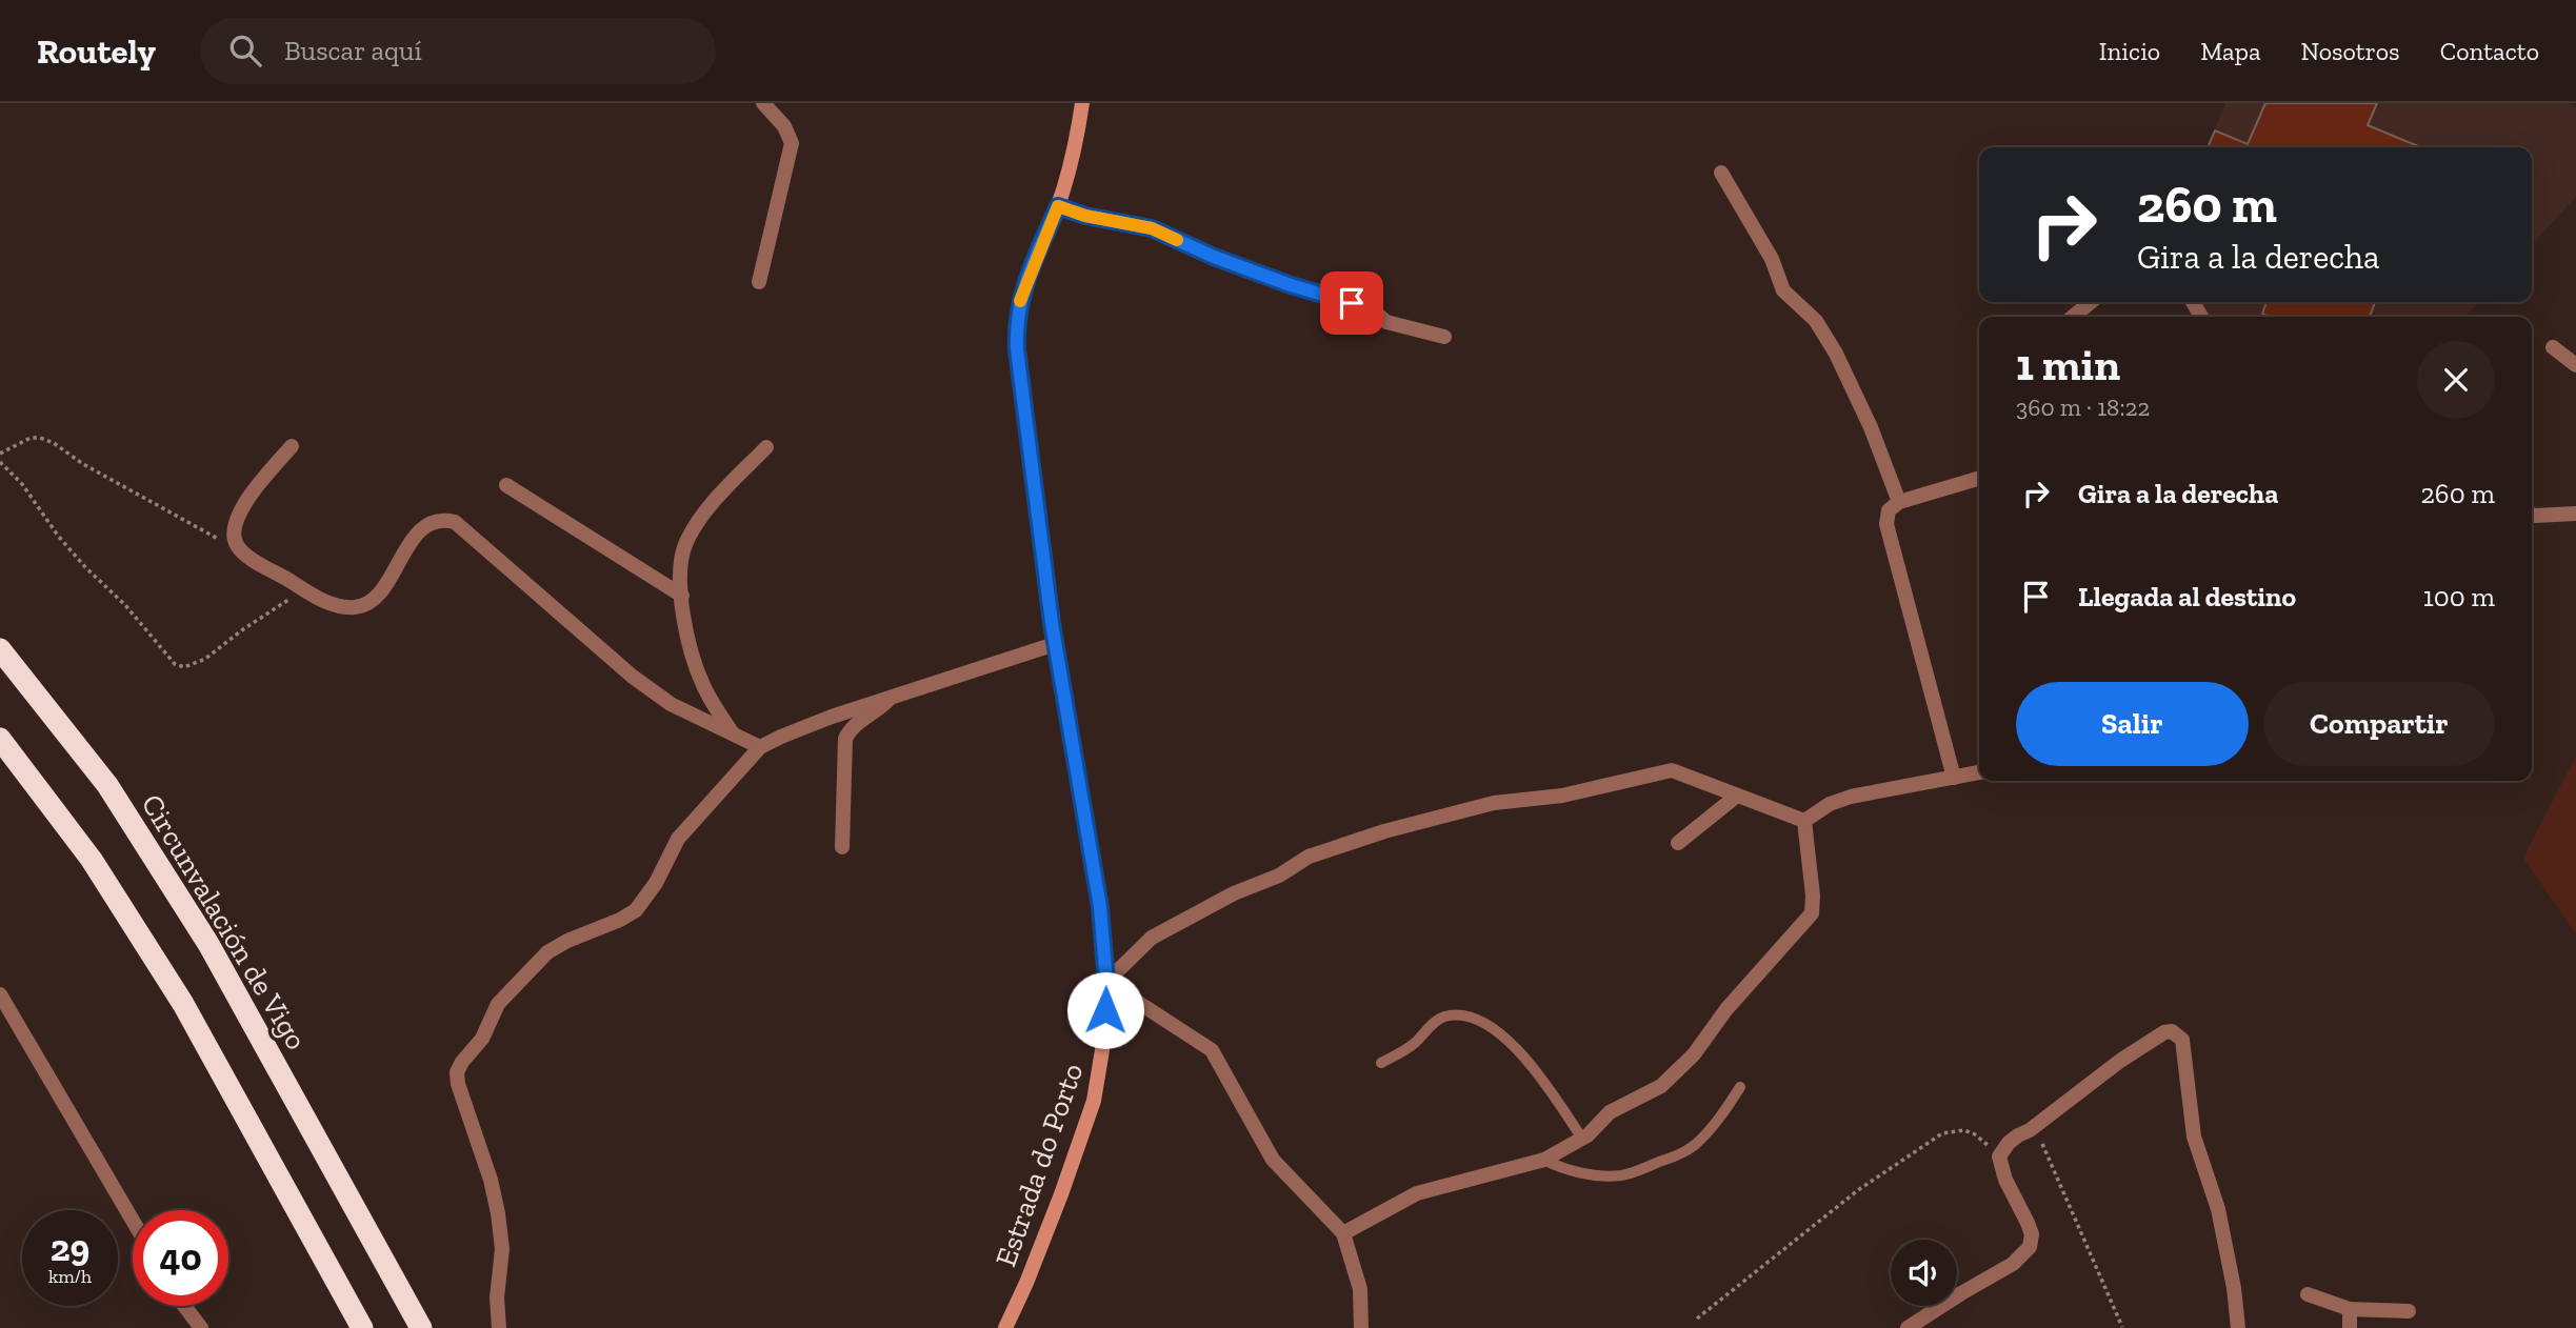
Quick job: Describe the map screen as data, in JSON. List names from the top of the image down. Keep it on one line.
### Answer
{"streets":{"highway":["Circunvalación de Vigo"],"street":["Estrada do Porto"]},"page":{"header":"Routely","search":"Buscar aquí","nav":["Inicio","Mapa","Nosotros","Contacto"],"turn":["260 m","Gira a la derecha"],"heading":["1 min","360 m · 18:22"],"list":[{"name":"Gira a la derecha","value":"260 m"},{"name":"Llegada al destino","value":"100 m"}],"buttons":["Salir","Compartir"],"speed":"29 km/h","limit":"40"}}
